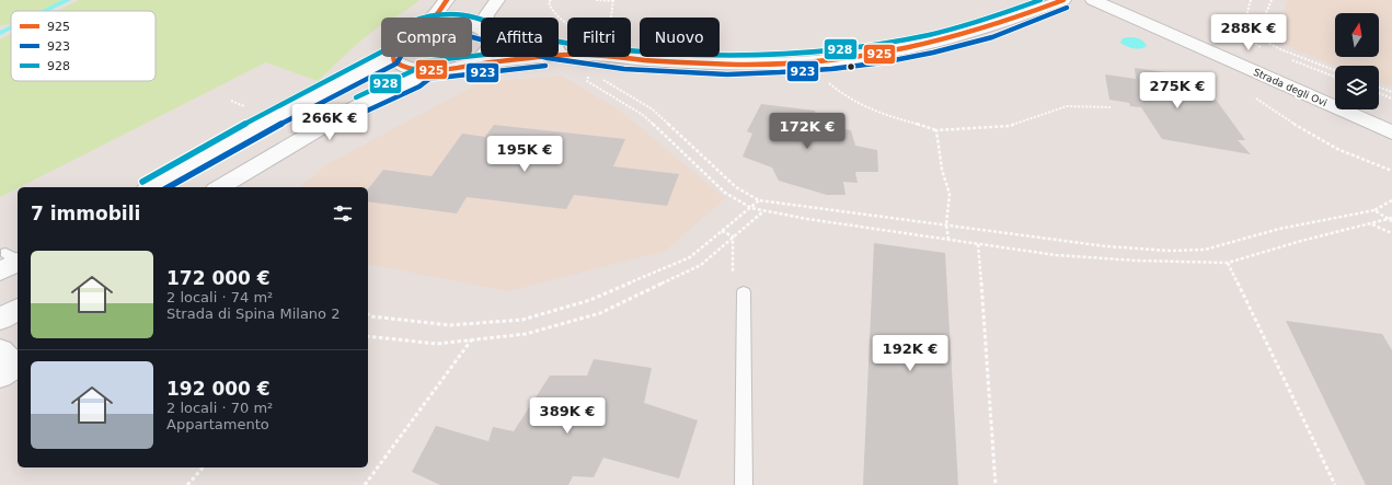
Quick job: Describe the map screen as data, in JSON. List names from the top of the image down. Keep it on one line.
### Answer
{"streets":{"street":["Strada degli Ovi"]},"lines":["transit line 925","transit line 928","transit line 923"],"legend":["925","923","928"],"north":"top","page":{"price":["288K €","275K €","266K €","172K €","195K €","192K €","389K €"],"chip":["Compra","Affitta","Filtri","Nuovo"],"heading":"7 immobili","list":[{"name":"172 000 €","note":"2 locali · 74 m² · Strada di Spina Milano 2"},{"name":"192 000 €","note":"2 locali · 70 m² · Appartamento"}]}}
